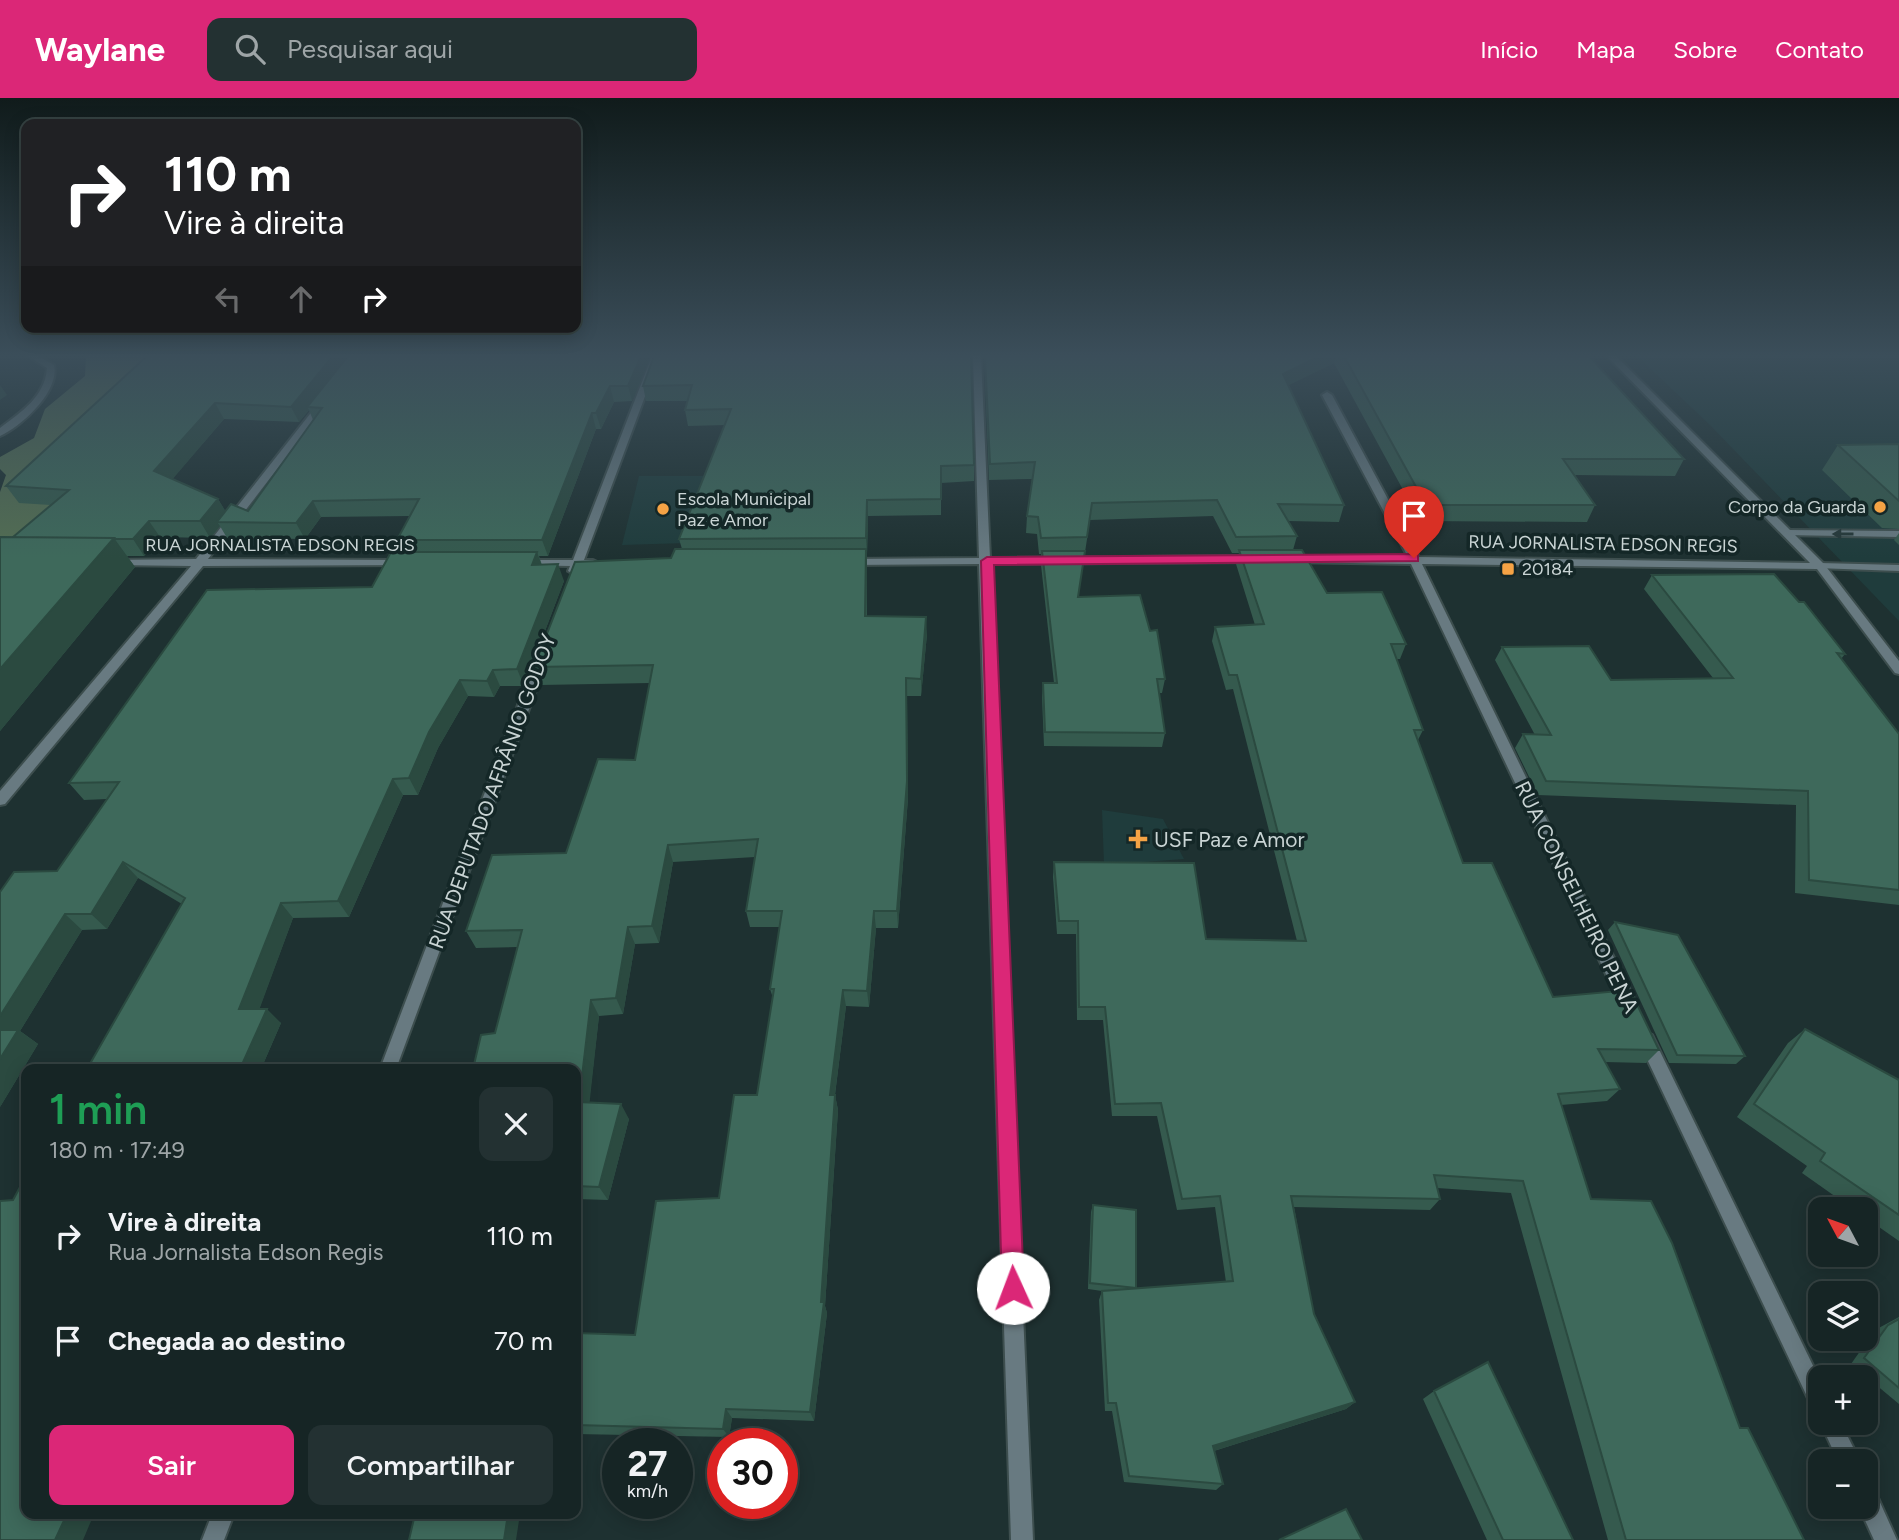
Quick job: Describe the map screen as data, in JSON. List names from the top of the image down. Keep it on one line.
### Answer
{"streets":{"street":["RUA JORNALISTA EDSON REGIS","RUA DEPUTADO AFRÂNIO GODOY","RUA CONSELHEIRO PENA"]},"crossings":[["RUA JORNALISTA EDSON REGIS","RUA CONSELHEIRO PENA"]],"places":{"other":["Corpo da Guarda","Escola Municipal Paz e Amor"],"transit":["20184"],"health":["USF Paz e Amor"]},"north":"top left","page":{"header":"Waylane","search":"Pesquisar aqui","nav":["Início","Mapa","Sobre","Contato"],"turn":["110 m","Vire à direita"],"heading":["1 min","180 m · 17:49"],"list":[{"name":"Vire à direita","note":"Rua Jornalista Edson Regis","value":"110 m"},{"name":"Chegada ao destino","value":"70 m"}],"map_buttons":["+","−"],"buttons":["Sair","Compartilhar"],"speed":"27 km/h","limit":"30"}}
